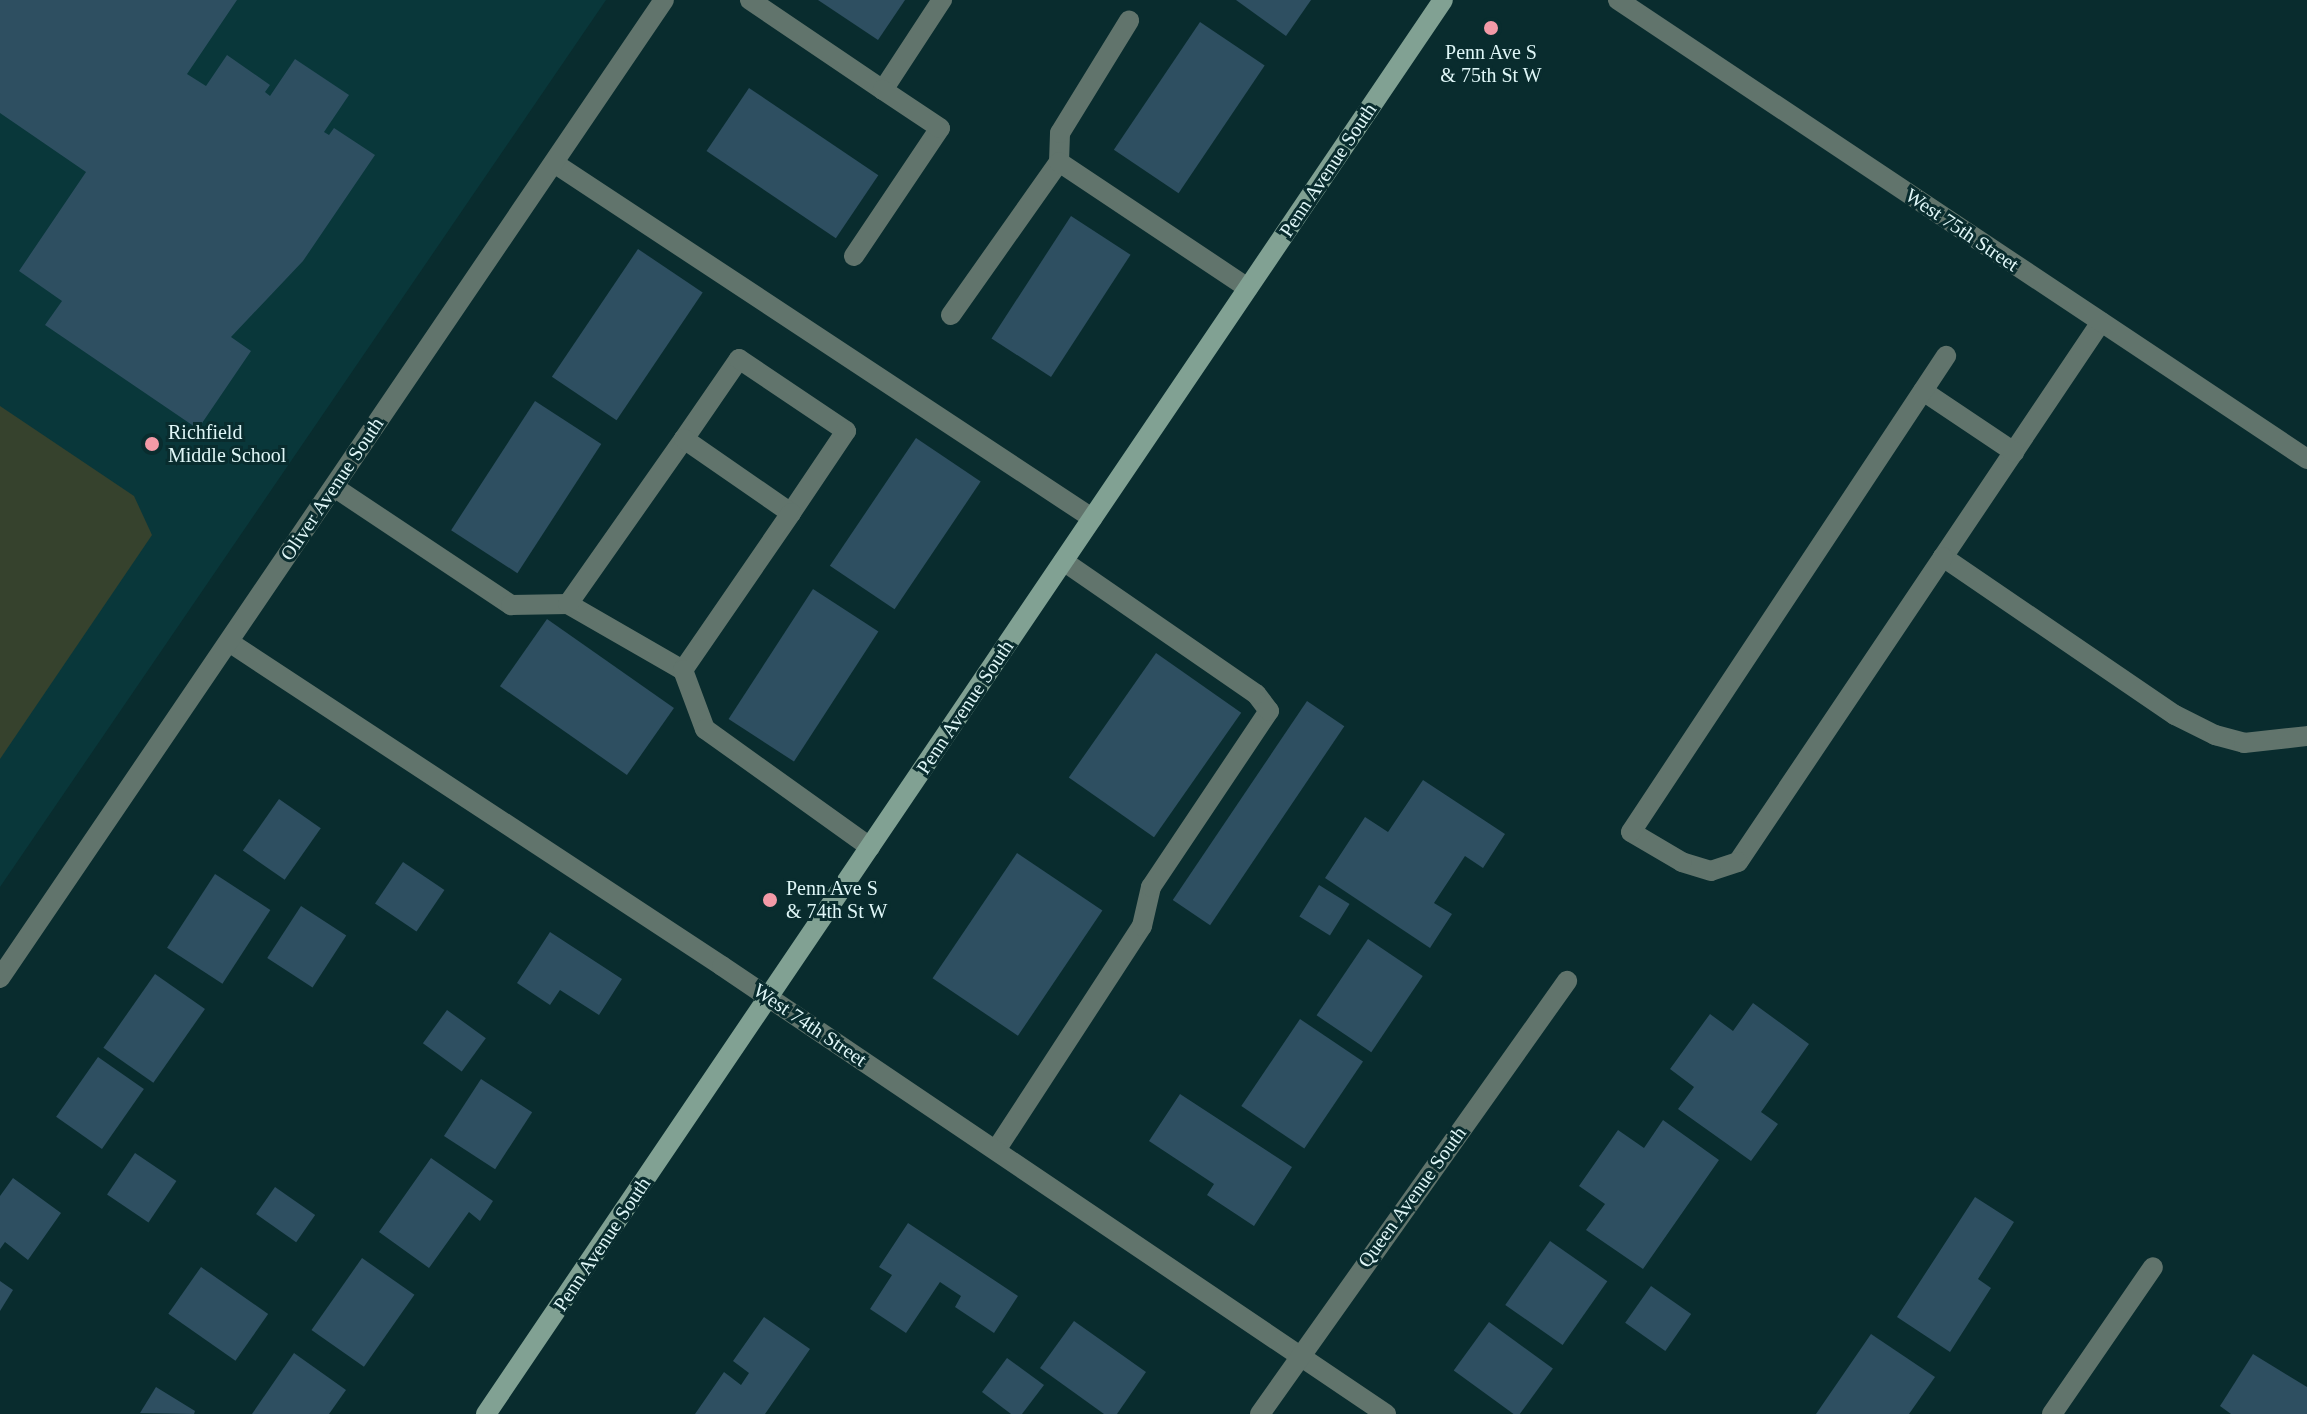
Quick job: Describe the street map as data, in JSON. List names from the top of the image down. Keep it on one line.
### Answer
{"streets":{"main road":["Penn Avenue South"],"street":["West 75th Street","Oliver Avenue South","West 74th Street","Queen Avenue South"]},"crossings":[["Penn Avenue South","West 74th Street"],["Oliver Avenue South","West 74th Street"],["West 74th Street","Queen Avenue South"]],"places":["Penn Ave S & 75th St W","Richfield Middle School","Penn Ave S & 74th St W"]}
